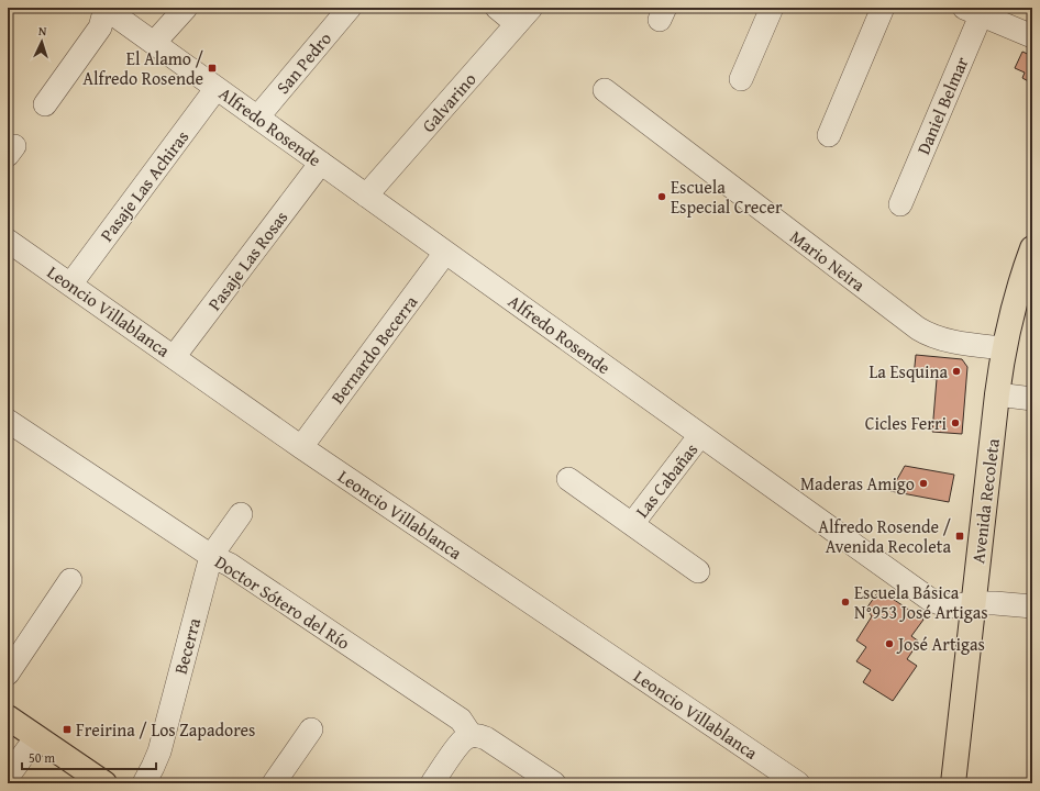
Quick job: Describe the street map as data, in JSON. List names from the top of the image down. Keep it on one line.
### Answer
{"streets":{"main road":["Avenida Recoleta"],"street":["San Pedro","Galvarino","Daniel Belmar","Alfredo Rosende","Pasaje Las Achiras","Pasaje Las Rosas","Mario Neira","Leoncio Villablanca","Bernardo Becerra","Las Cabañas","Doctor Sótero del Río","Becerra"]},"crossings":[["San Pedro","Alfredo Rosende"],["Galvarino","Alfredo Rosende"],["Alfredo Rosende","Pasaje Las Achiras"],["Alfredo Rosende","Pasaje Las Rosas"],["Alfredo Rosende","Bernardo Becerra"],["Alfredo Rosende","Las Cabañas"],["Alfredo Rosende","Avenida Recoleta"],["Pasaje Las Achiras","Leoncio Villablanca"],["Pasaje Las Rosas","Leoncio Villablanca"],["Mario Neira","Avenida Recoleta"],["Leoncio Villablanca","Bernardo Becerra"],["Doctor Sótero del Río","Becerra"]],"places":{"transit":["El Alamo / Alfredo Rosende","Alfredo Rosende / Avenida Recoleta","Freirina / Los Zapadores"],"other":["Escuela Especial Crecer","La Esquina","Cicles Ferri","Maderas Amigo","Escuela Básica N°953 José Artigas","José Artigas"]},"scale_bar":"50 m","north":"top"}
